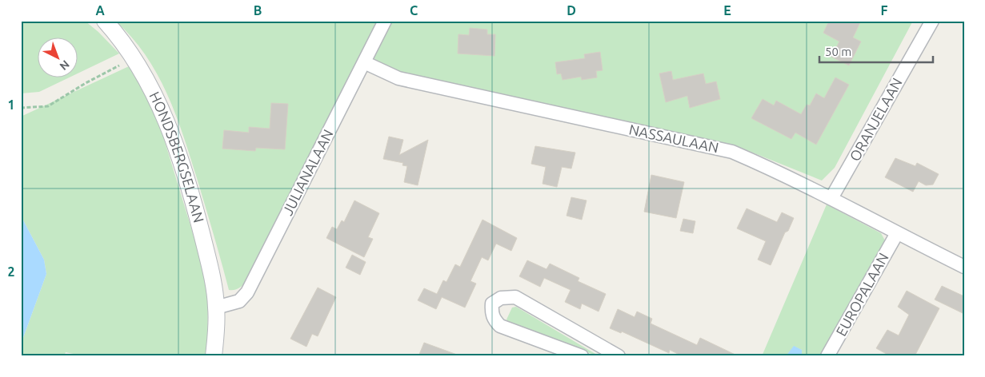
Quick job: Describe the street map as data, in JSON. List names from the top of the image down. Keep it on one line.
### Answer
{"streets":{"street":["ORANJELAAN","NASSAULAAN","HONDSBERGSELAAN","JULIANALAAN","EUROPALAAN"]},"crossings":[["ORANJELAAN","NASSAULAAN"],["NASSAULAAN","JULIANALAAN"],["NASSAULAAN","EUROPALAAN"],["HONDSBERGSELAAN","JULIANALAAN"]],"scale_bar":"50 m","north":"bottom right","grid":{"columns":["A","B","C","D","E","F"],"rows":["1","2"]}}
